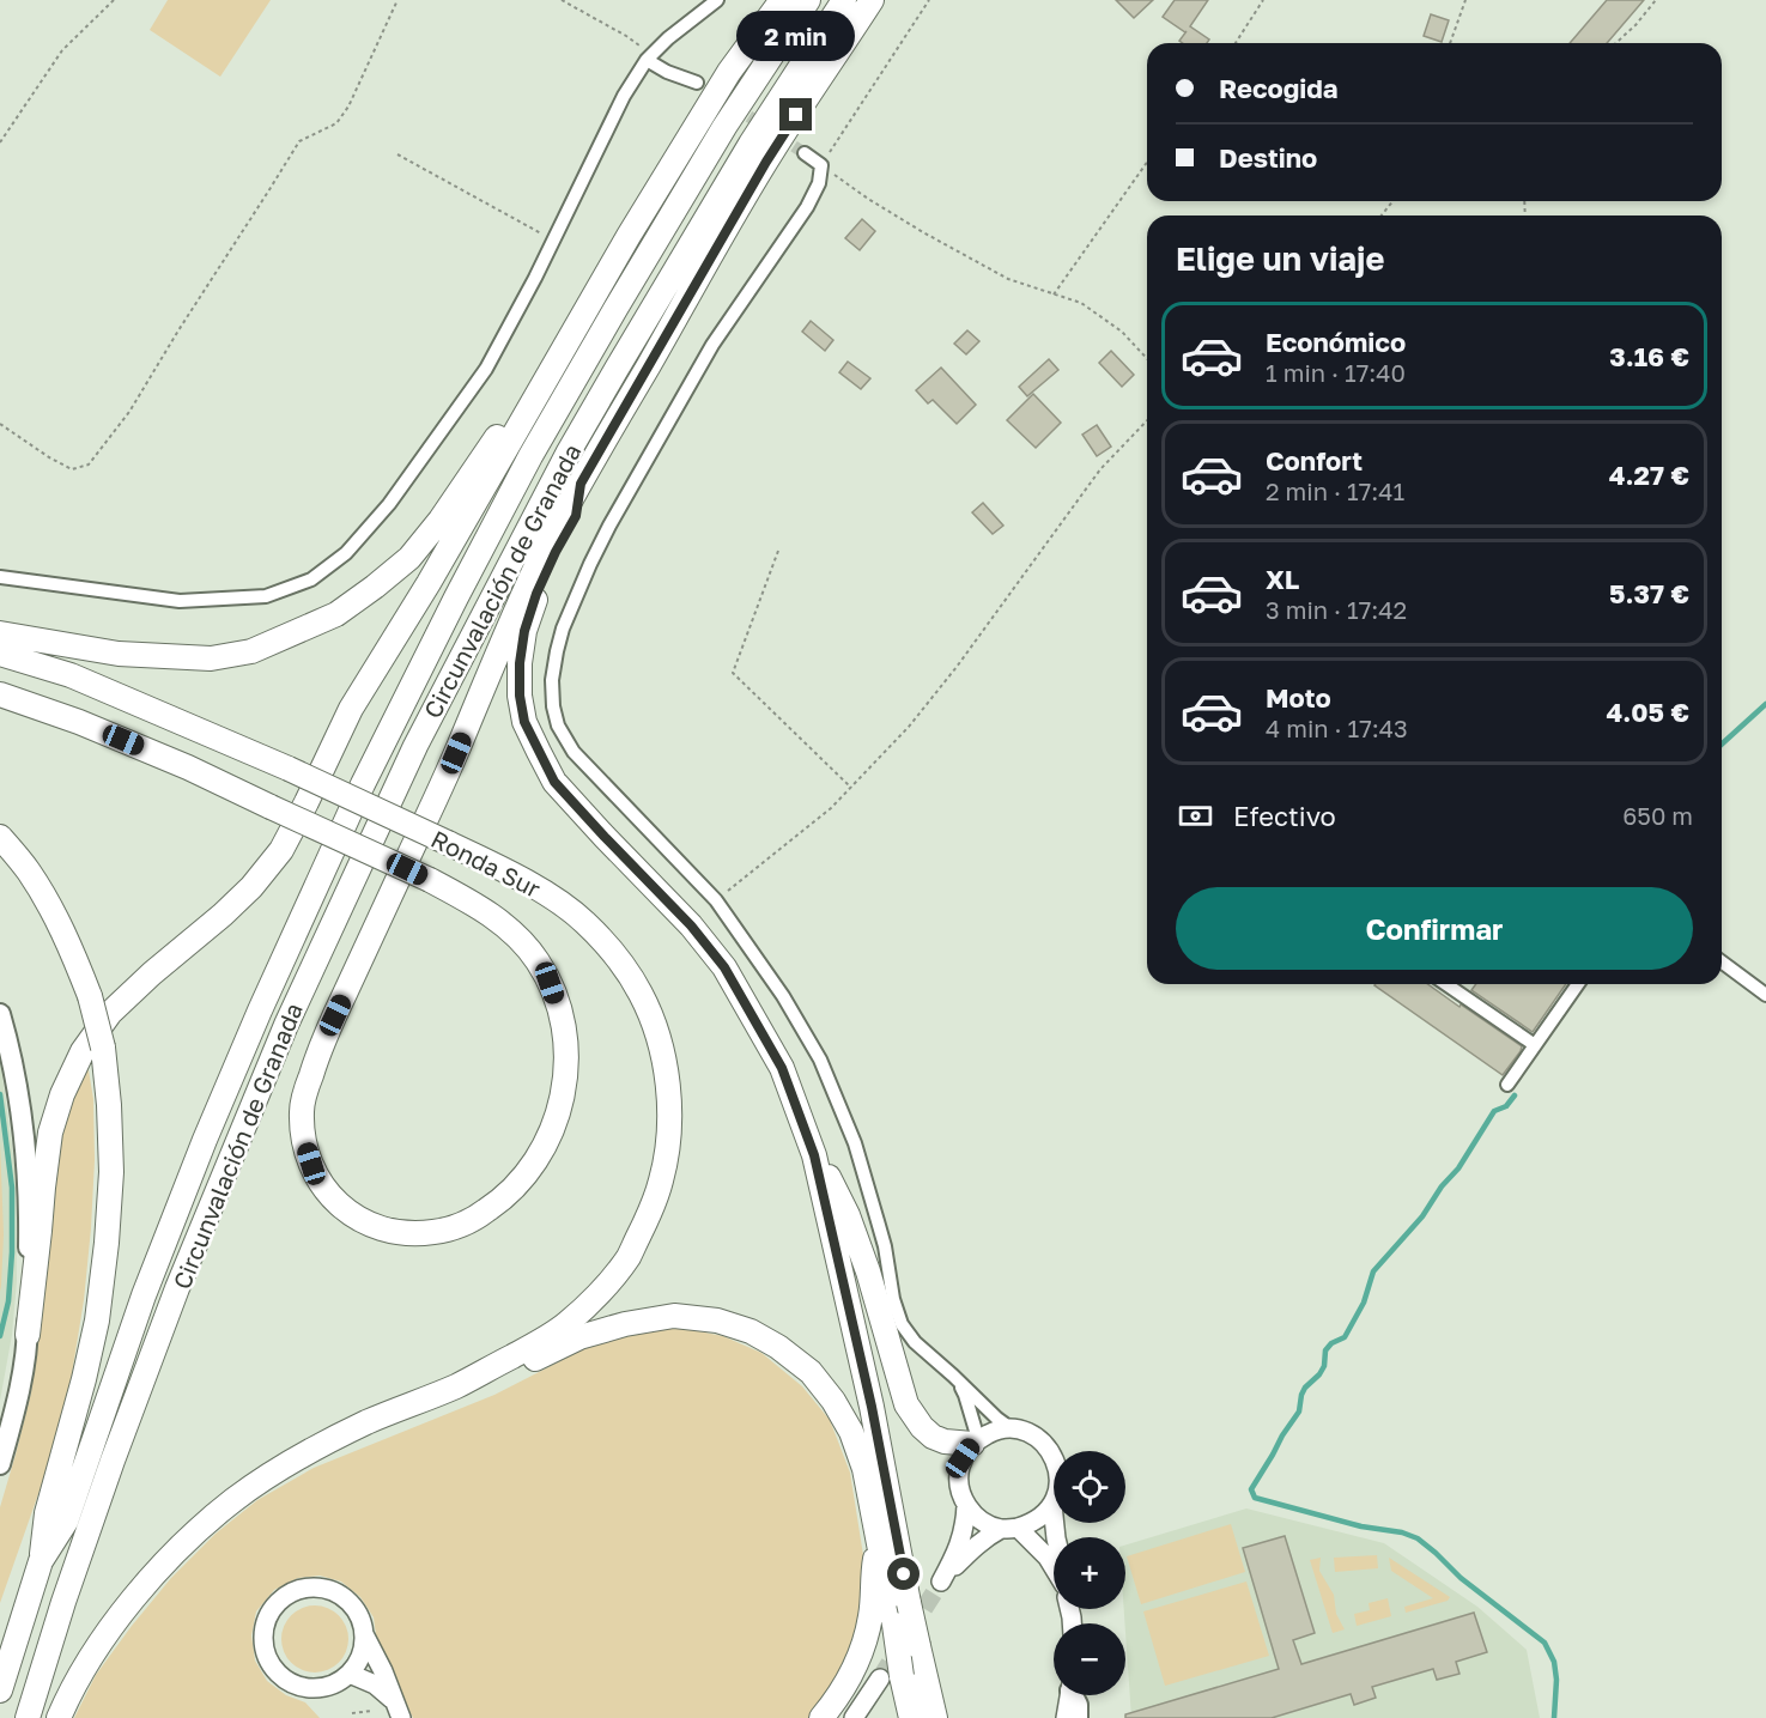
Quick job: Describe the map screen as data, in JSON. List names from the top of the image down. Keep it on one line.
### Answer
{"streets":{"highway":["Circunvalación de Granada","Ronda Sur"]},"page":{"bubble":"2 min","banner":["Recogida","Destino"],"heading":"Elige un viaje","list":[{"name":"Económico","note":"1 min · 17:40","value":"3.16 €"},{"name":"Confort","note":"2 min · 17:41","value":"4.27 €"},{"name":"XL","note":"3 min · 17:42","value":"5.37 €"},{"name":"Moto","note":"4 min · 17:43","value":"4.05 €"}],"pay":["Efectivo","650 m"],"buttons":"Confirmar","map_buttons":["+","−"]}}
